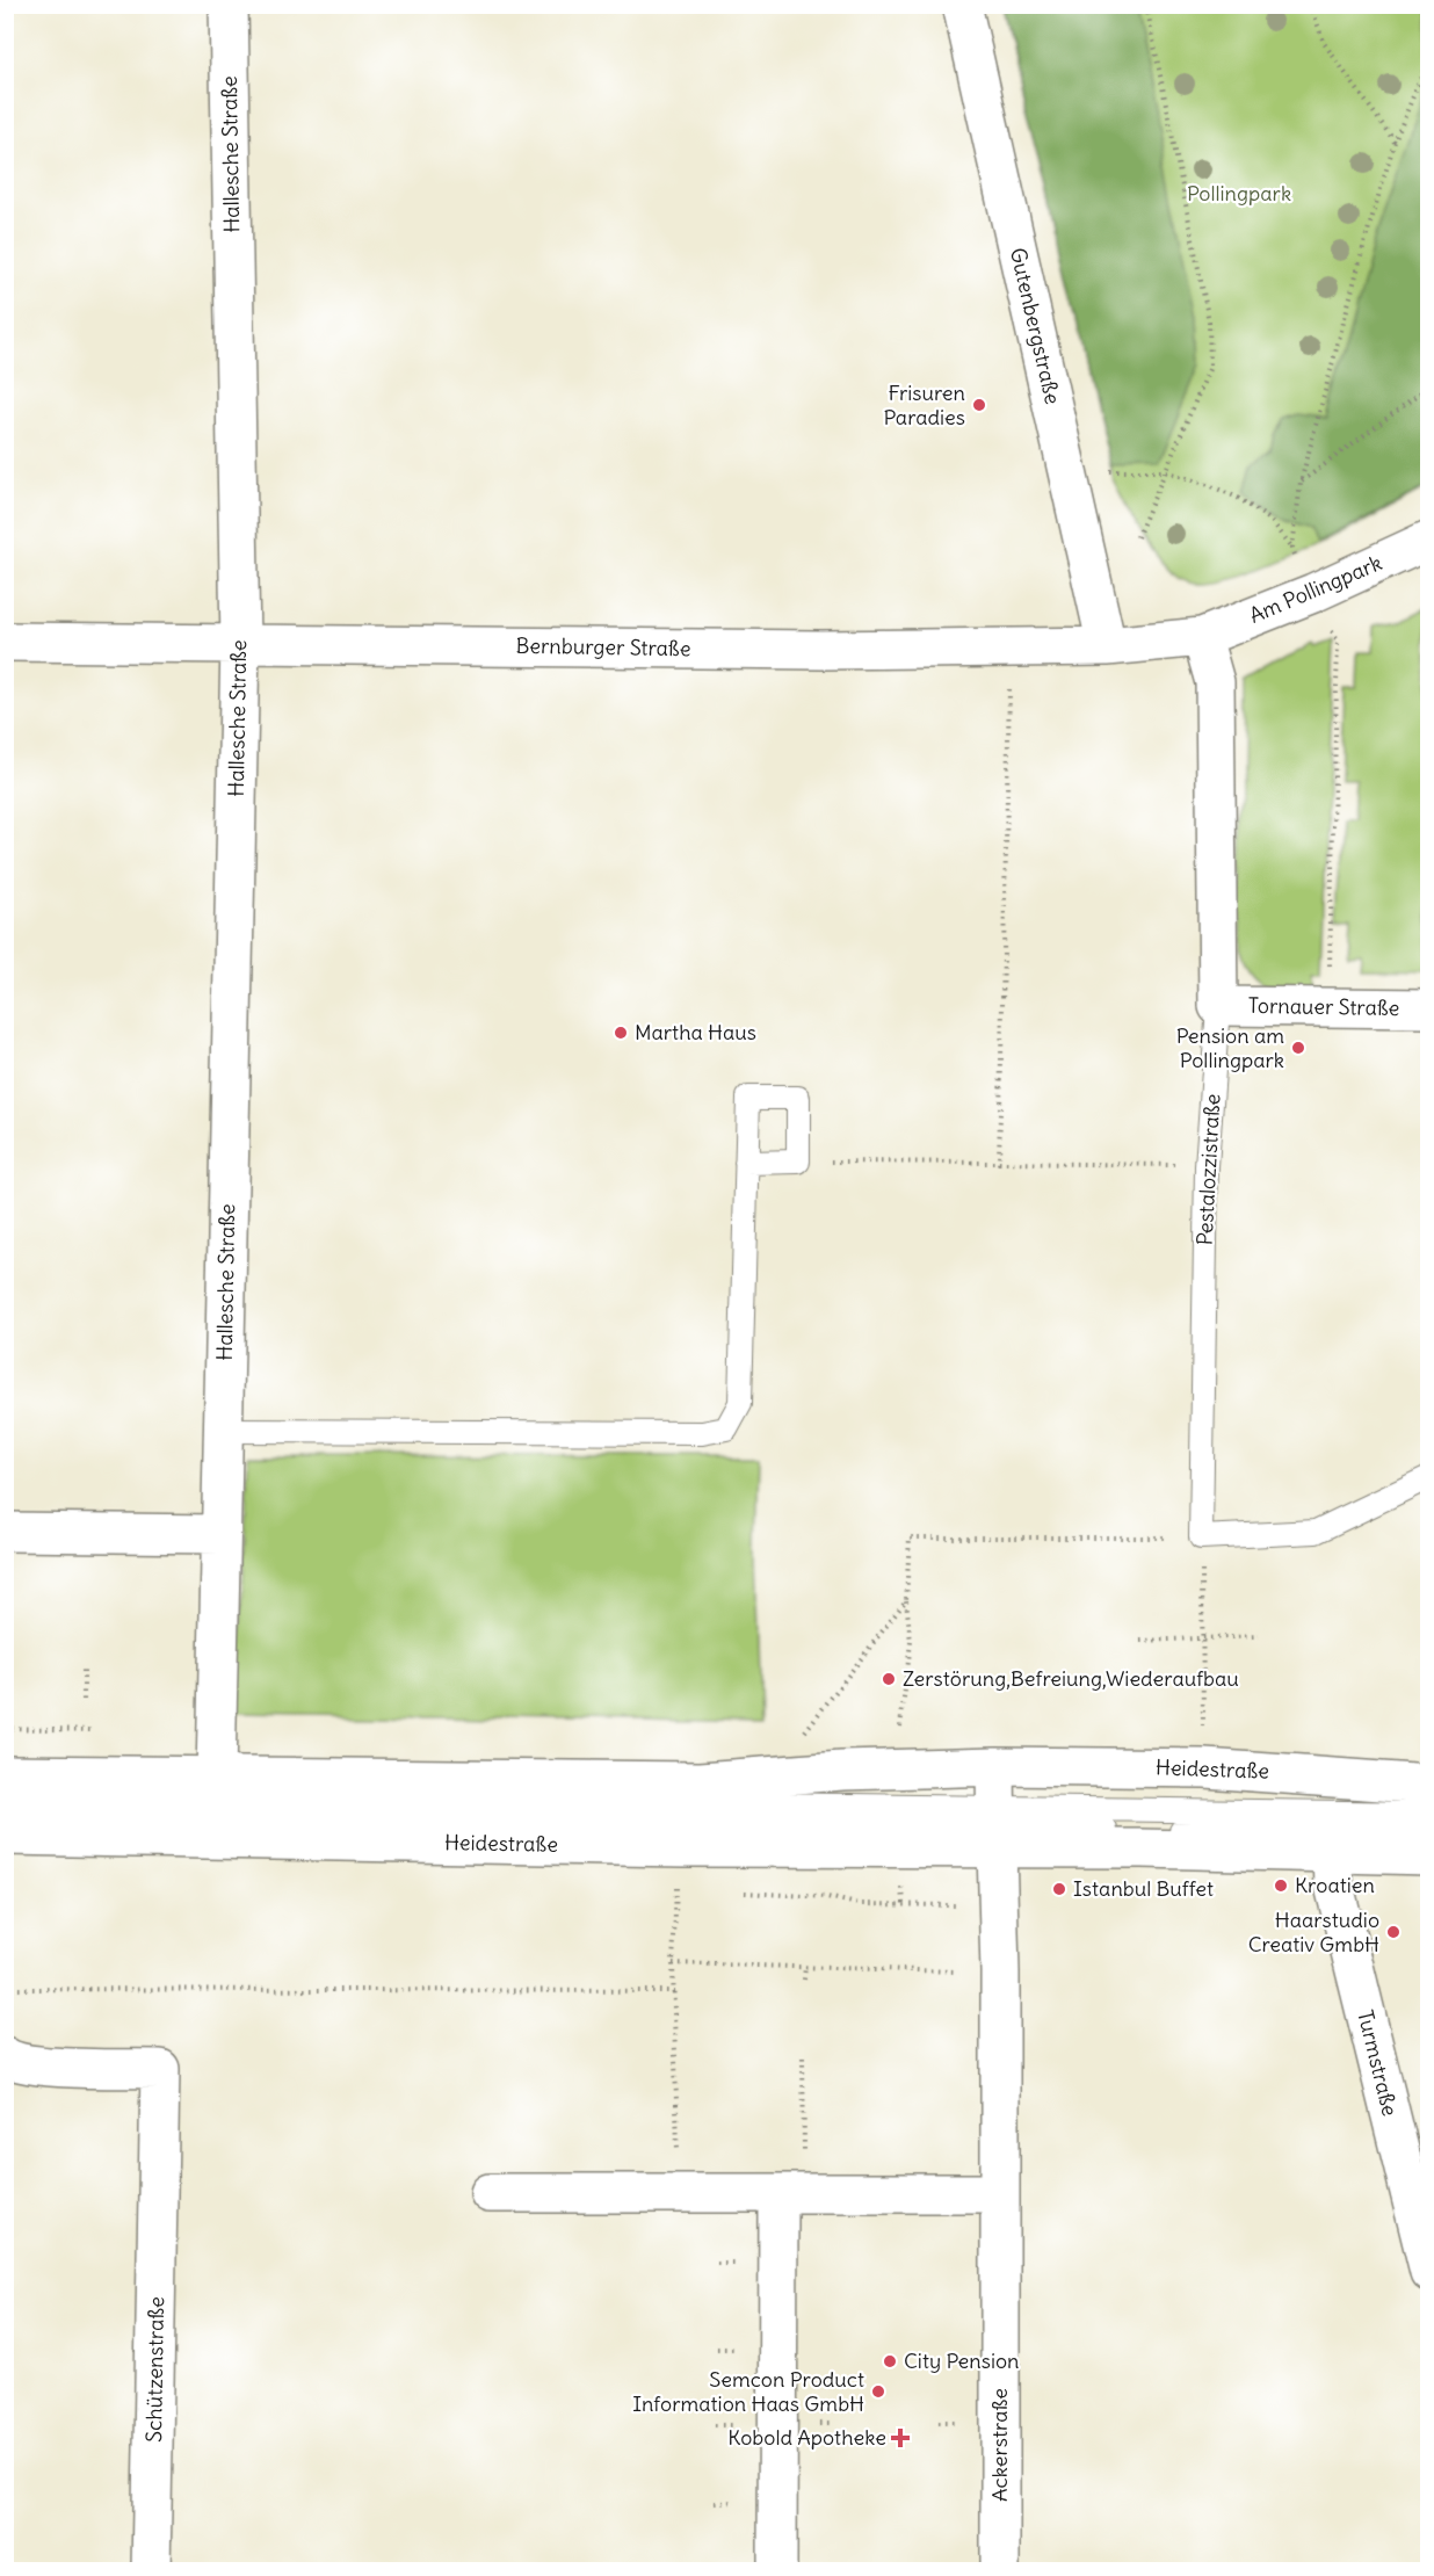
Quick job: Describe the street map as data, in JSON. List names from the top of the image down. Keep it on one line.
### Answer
{"streets":{"street":["Hallesche Straße","Gutenbergstraße","Am Pollingpark","Bernburger Straße","Tornauer Straße","Pestalozzistraße","Heidestraße","Turmstraße","Schützenstraße","Ackerstraße"]},"crossings":[["Hallesche Straße","Bernburger Straße"],["Hallesche Straße","Heidestraße"],["Gutenbergstraße","Bernburger Straße"],["Am Pollingpark","Bernburger Straße"],["Am Pollingpark","Pestalozzistraße"],["Bernburger Straße","Pestalozzistraße"],["Tornauer Straße","Pestalozzistraße"],["Heidestraße","Turmstraße"],["Heidestraße","Ackerstraße"]],"parks":["Pollingpark"],"places":{"other":["Frisuren Paradies","Martha Haus","Pension am Pollingpark","Zerstörung,Befreiung,Wiederaufbau","Kroatien","Istanbul Buffet","Haarstudio Creativ GmbH","City Pension","Semcon Product Information Haas GmbH"],"health":["Kobold Apotheke"]}}
